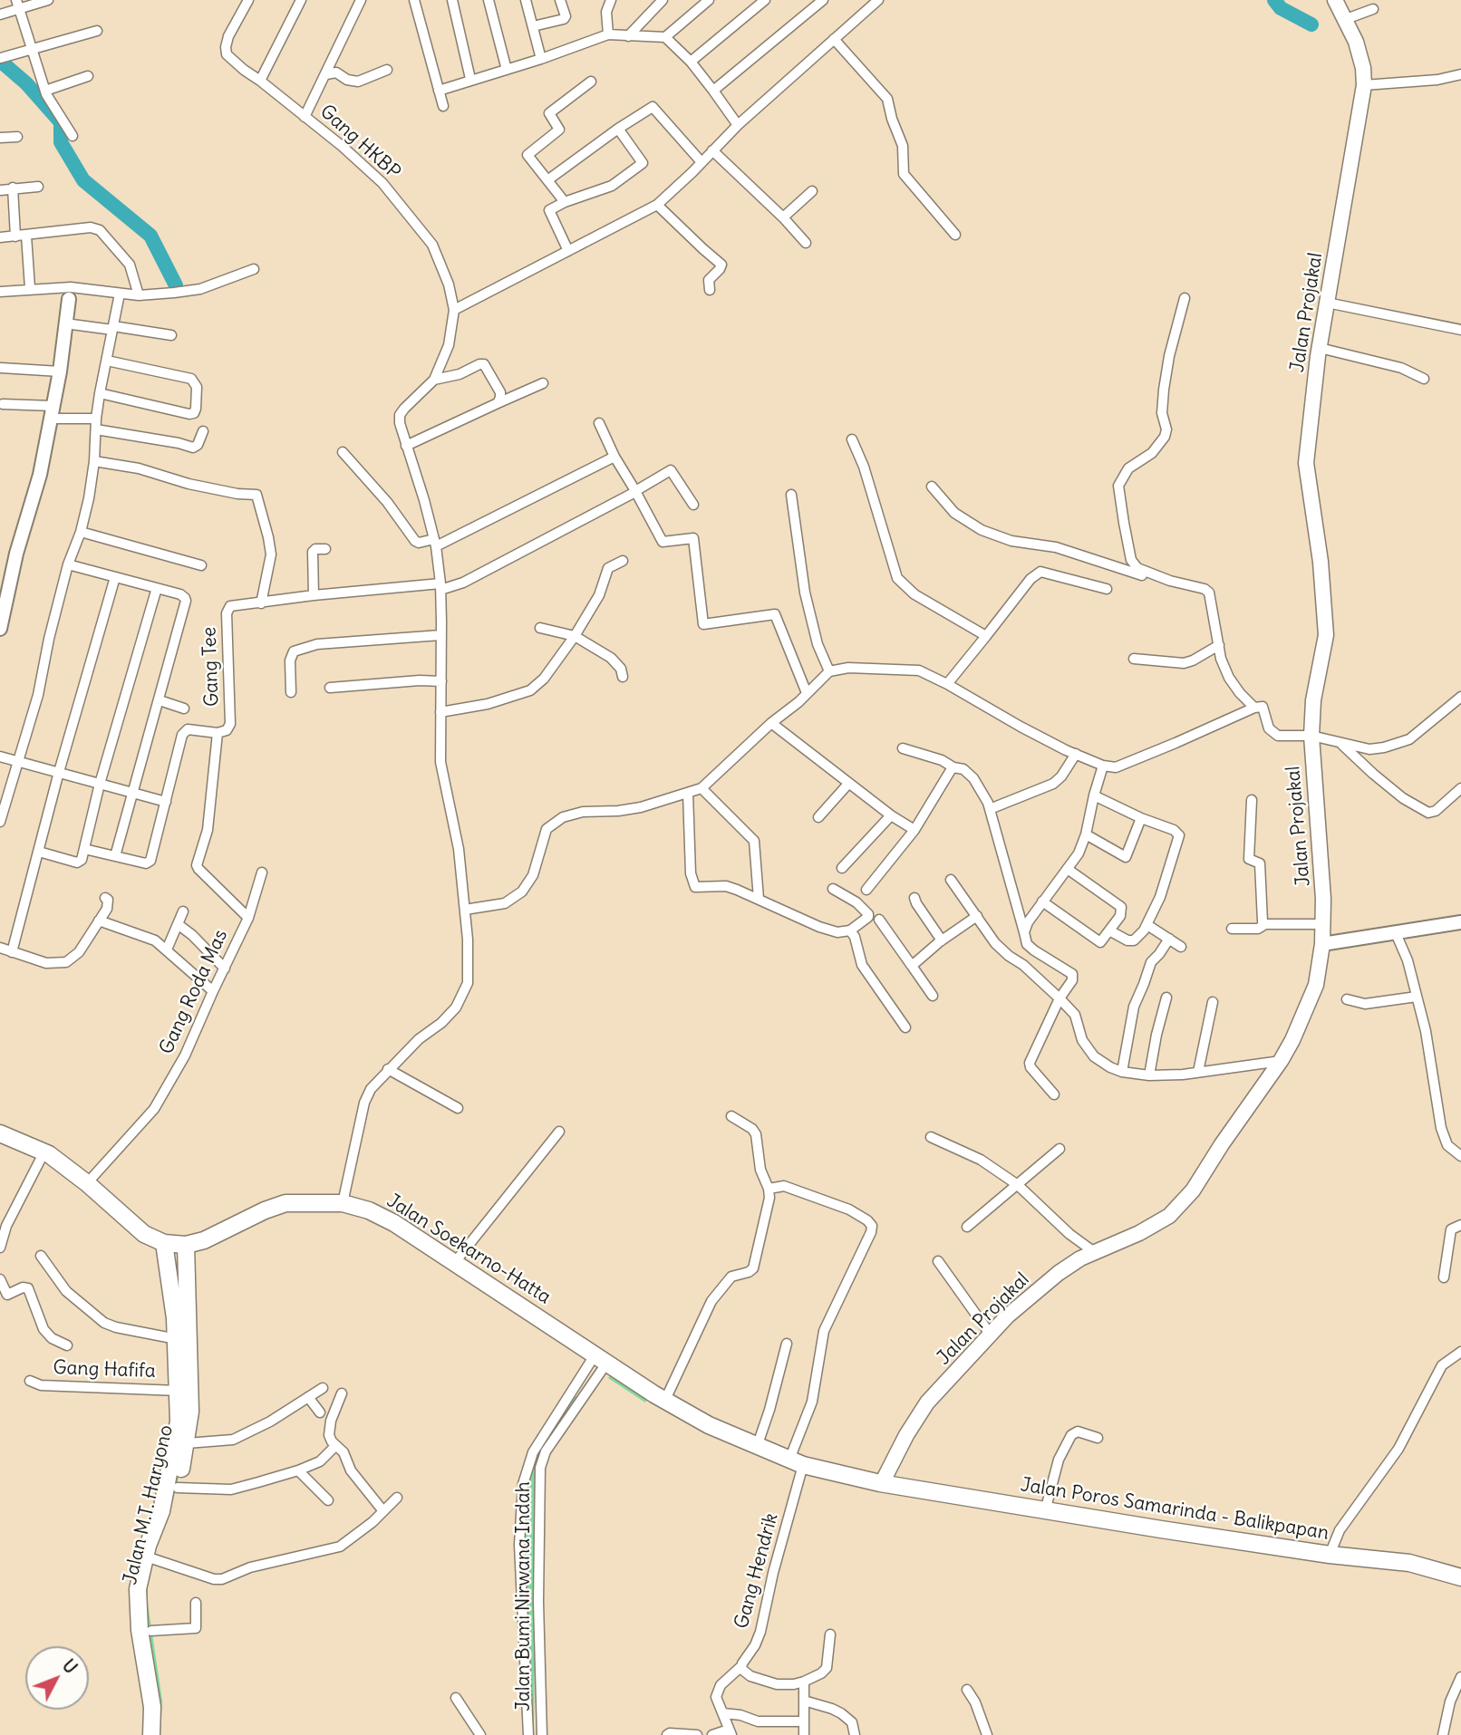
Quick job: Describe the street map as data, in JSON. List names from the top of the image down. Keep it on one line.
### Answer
{"streets":{"highway":["Jalan Soekarno-Hatta","Jalan M.T. Haryono","Jalan Poros Samarinda - Balikpapan"],"main road":["Jalan Projakal"],"street":["Gang HKBP","Gang Tee","Gang Roda Mas","Gang Hafifa","Gang Hendrik","Jalan Bumi Nirwana Indah"]},"crossings":[["Jalan Projakal","Jalan Soekarno-Hatta"],["Jalan Projakal","Jalan Poros Samarinda - Balikpapan"],["Gang Tee","Gang Roda Mas"],["Gang Roda Mas","Jalan Soekarno-Hatta"],["Jalan Soekarno-Hatta","Jalan M.T. Haryono"],["Jalan Soekarno-Hatta","Jalan Poros Samarinda - Balikpapan"],["Jalan Soekarno-Hatta","Gang Hendrik"],["Jalan Soekarno-Hatta","Jalan Bumi Nirwana Indah"],["Gang Hafifa","Jalan M.T. Haryono"]],"north":"top right"}
